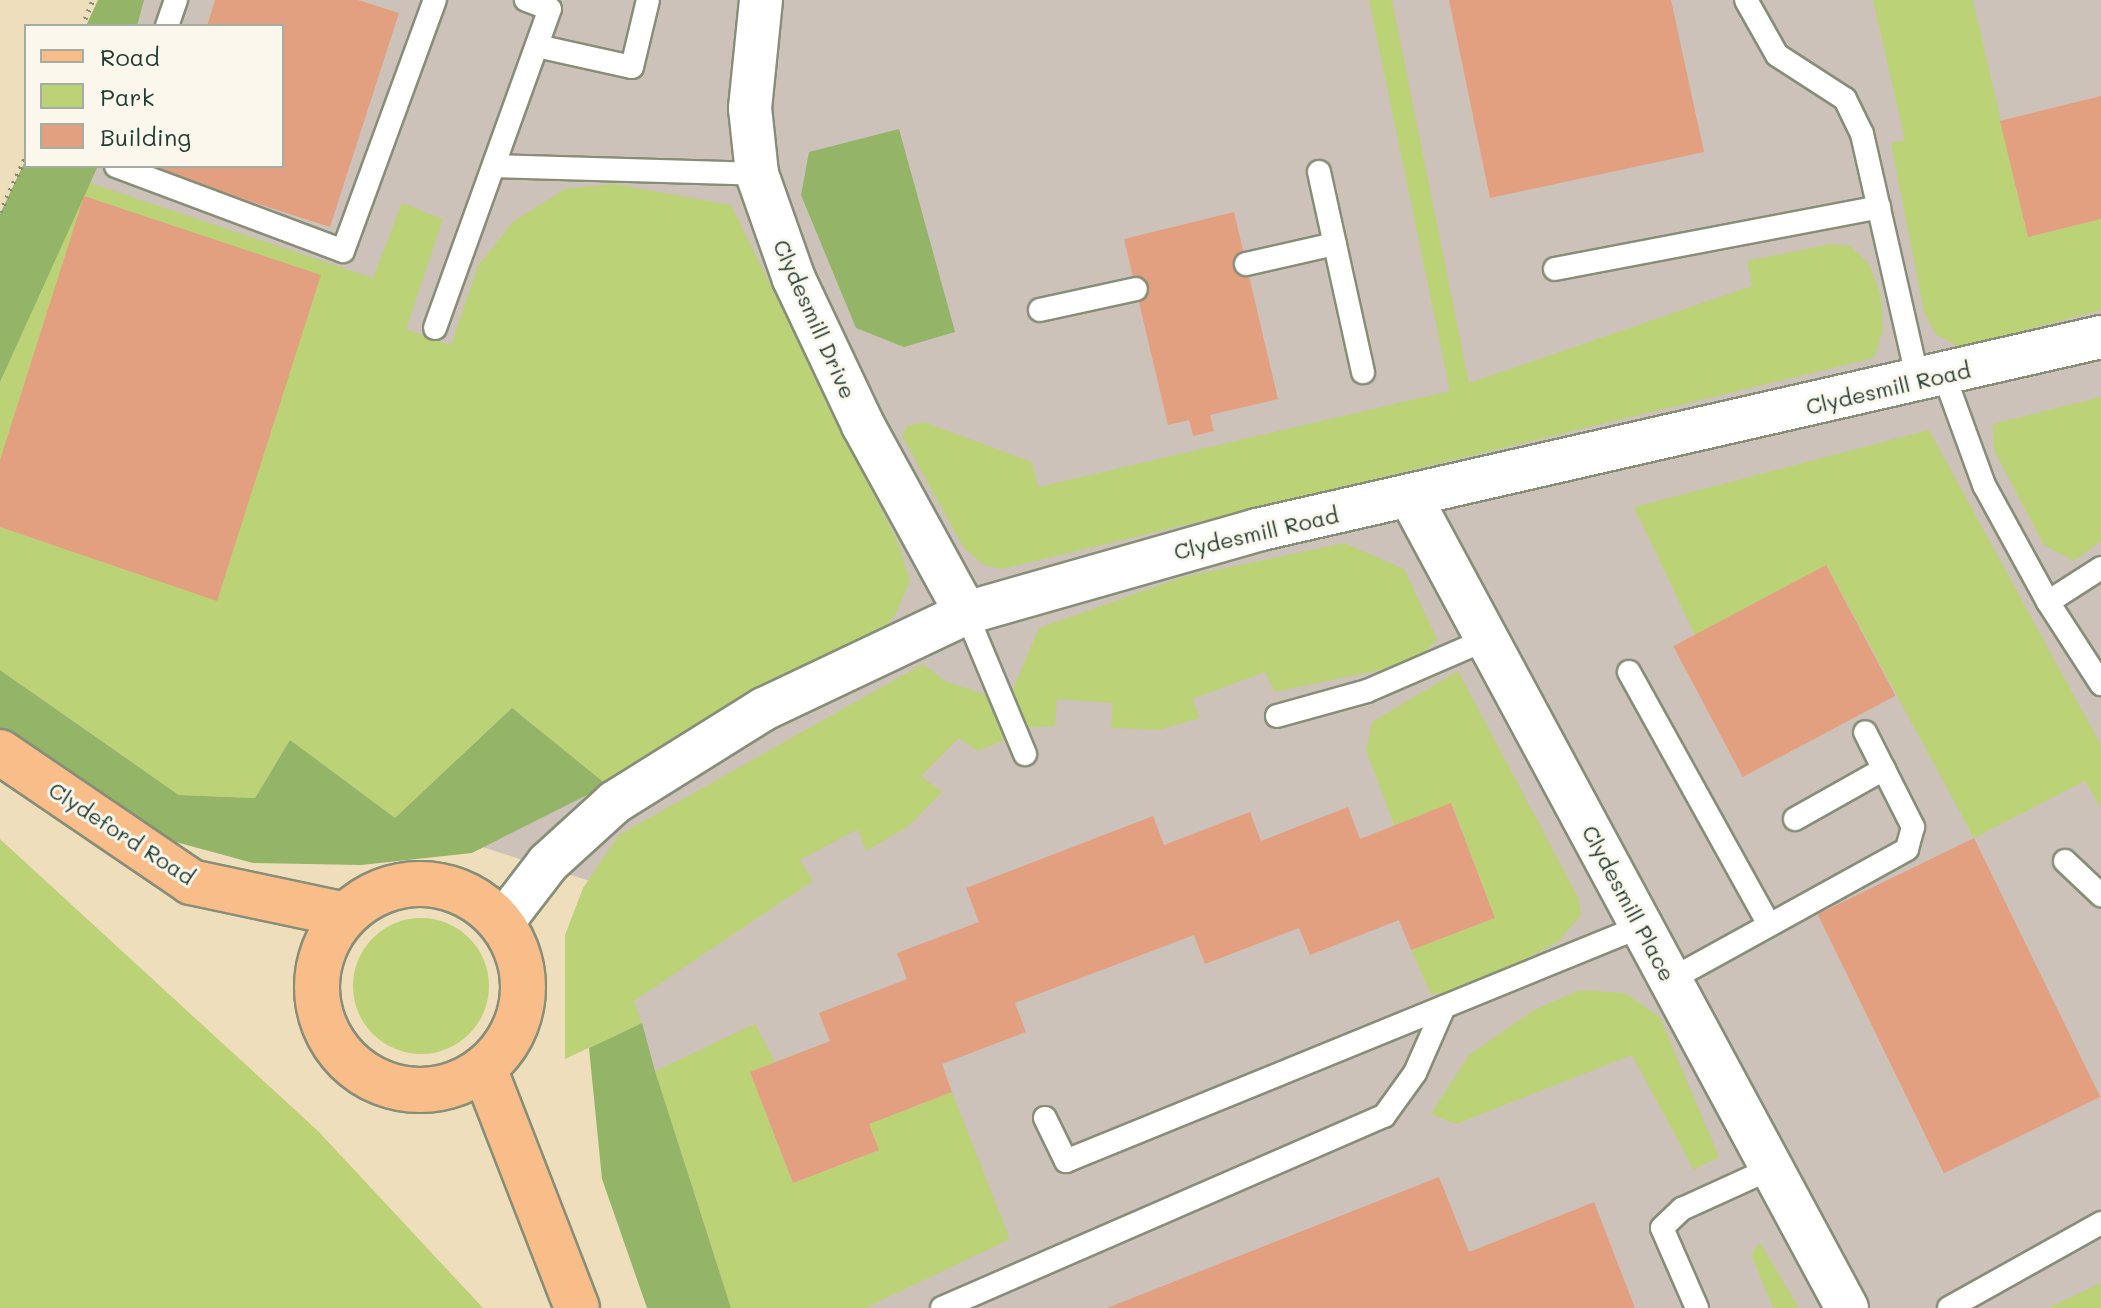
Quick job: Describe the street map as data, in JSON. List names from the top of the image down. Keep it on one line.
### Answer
{"streets":{"main road":["Clydeford Road"],"street":["Clydesmill Drive","Clydesmill Road","Clydesmill Place"]},"crossings":[["Clydesmill Drive","Clydesmill Road"],["Clydesmill Road","Clydeford Road"],["Clydesmill Road","Clydesmill Place"]],"legend":["Road","Park","Building"]}
